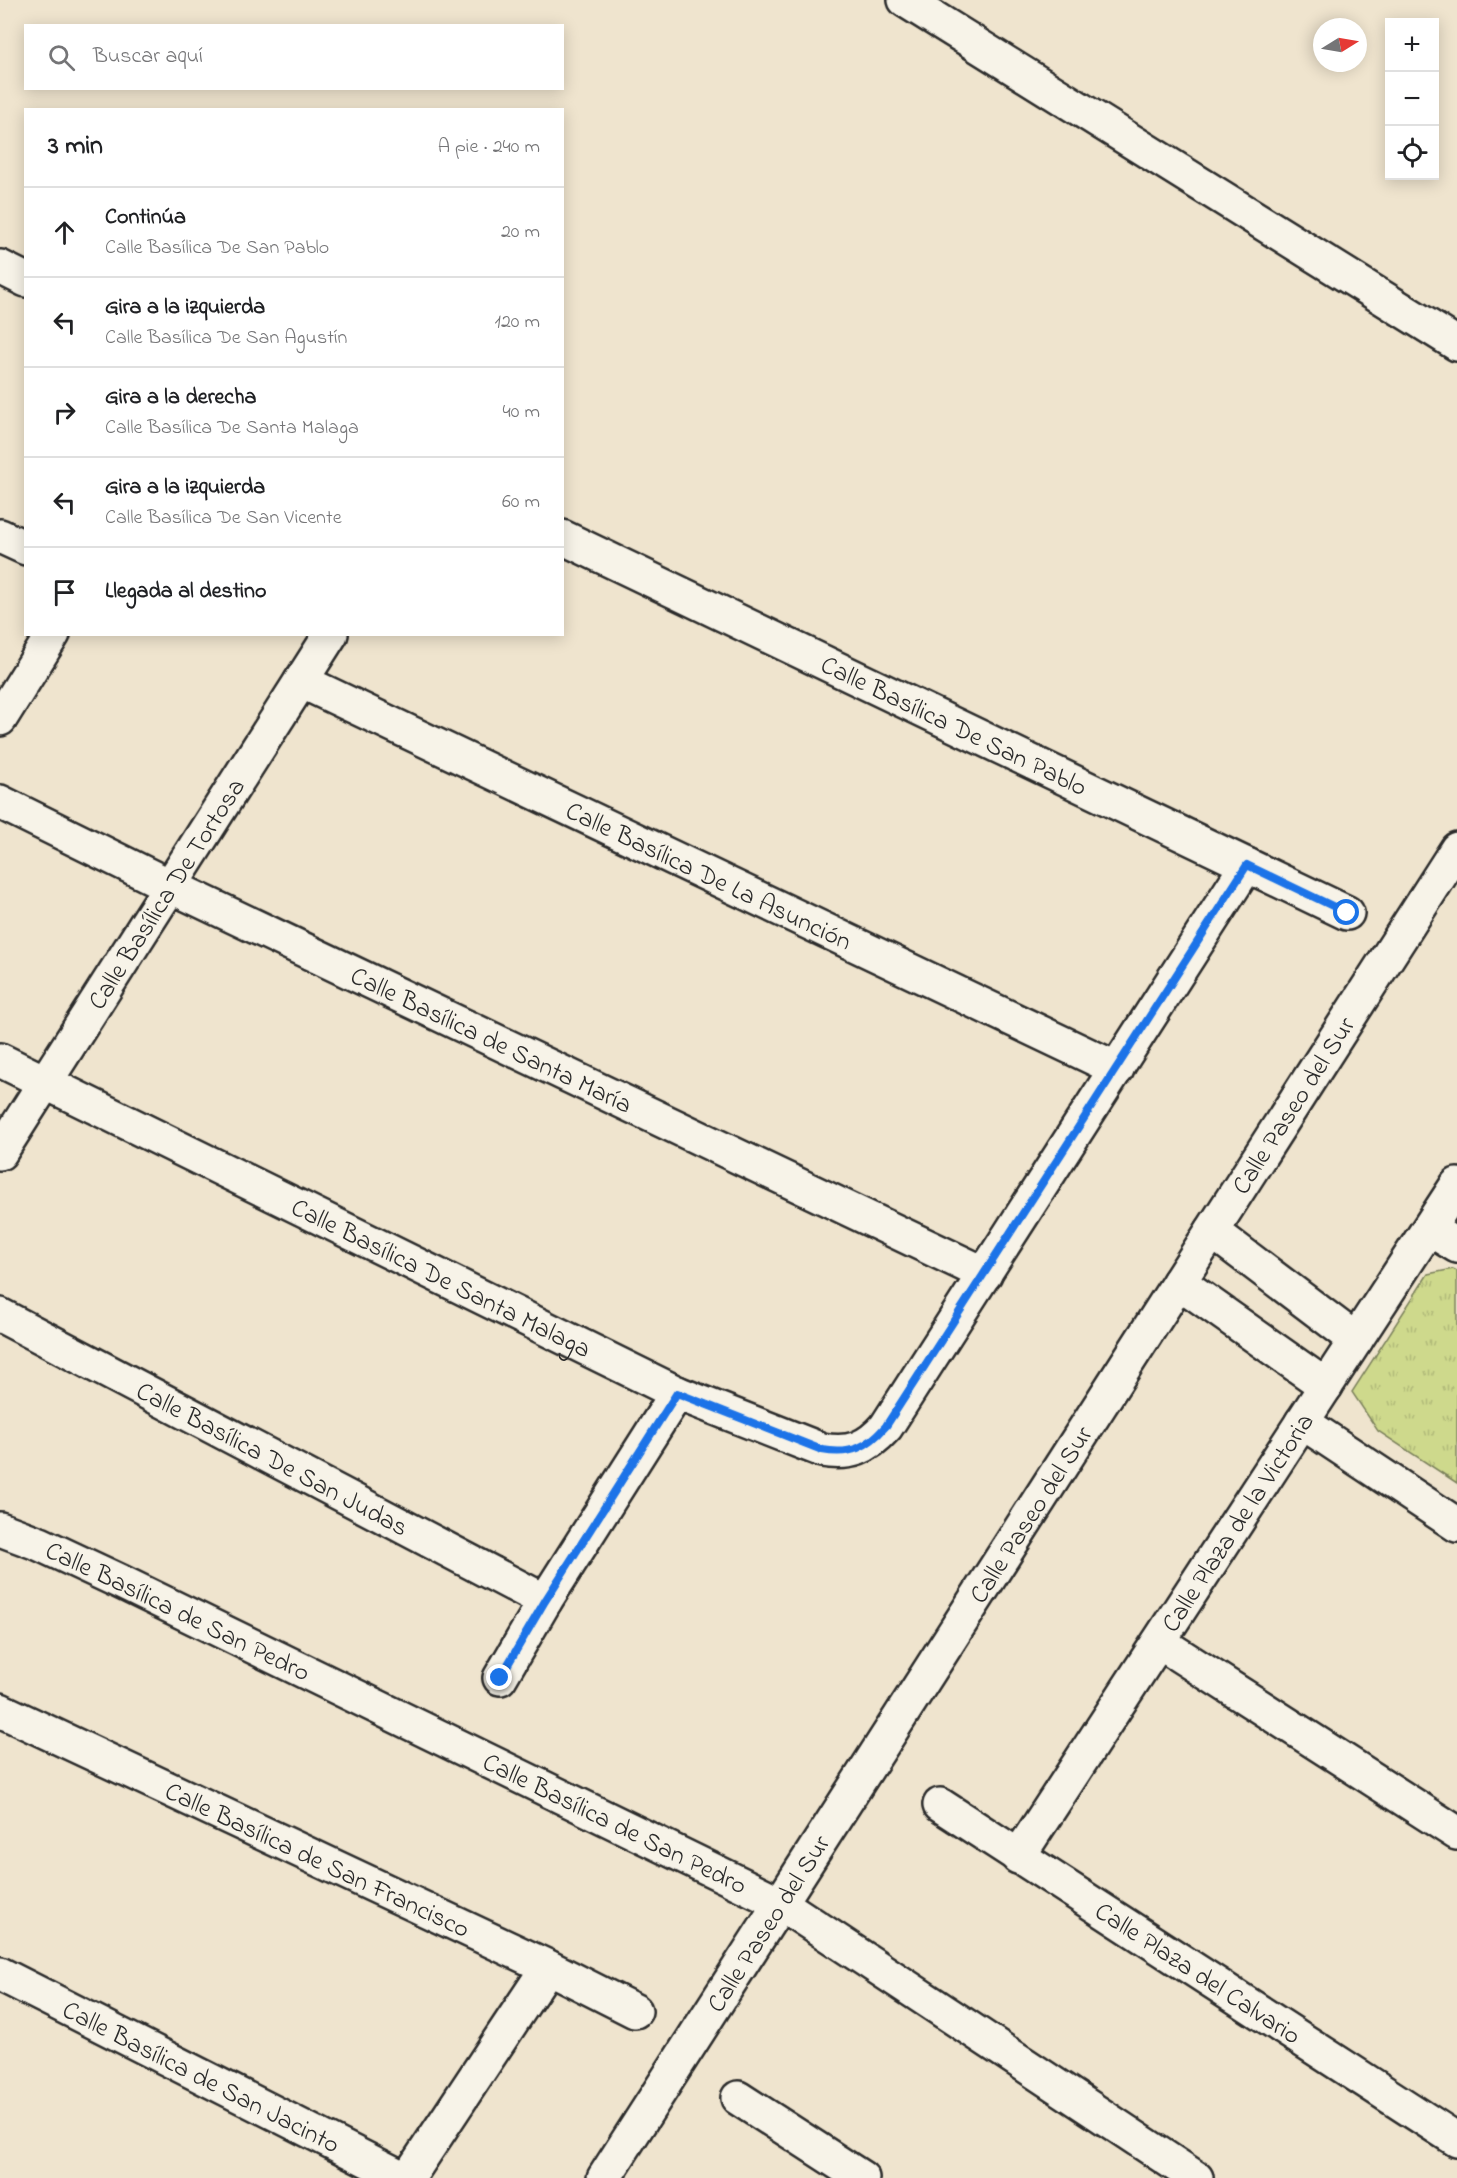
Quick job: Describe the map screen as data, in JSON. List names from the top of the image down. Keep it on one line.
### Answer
{"streets":{"street":["Calle Basílica De San Pablo","Calle Basílica De La Asunción","Calle Basílica De Tortosa","Calle Basílica de Santa María","Calle Paseo del Sur","Calle Basílica De Santa Malaga","Calle Basílica De San Judas","Calle Plaza de la Victoria","Calle Basílica de San Pedro","Calle Basílica de San Francisco","Calle Plaza del Calvario","Calle Basílica de San Jacinto"]},"crossings":[["Calle Basílica De San Pablo","Calle Basílica De Santa Malaga"],["Calle Basílica De La Asunción","Calle Basílica De Tortosa"],["Calle Basílica De La Asunción","Calle Basílica De Santa Malaga"],["Calle Basílica De Tortosa","Calle Basílica de Santa María"],["Calle Basílica De Tortosa","Calle Basílica De Santa Malaga"],["Calle Basílica de Santa María","Calle Basílica De Santa Malaga"],["Calle Paseo del Sur","Calle Basílica de San Pedro"],["Calle Plaza de la Victoria","Calle Plaza del Calvario"]],"north":"right","page":{"map_buttons":["+","−"],"search":"Buscar aquí","heading":["3 min","A pie · 240 m"],"list":[["Continúa","Calle Basílica De San Pablo","20 m"],["Gira a la izquierda","Calle Basílica De San Agustín","120 m"],["Gira a la derecha","Calle Basílica De Santa Malaga","40 m"],["Gira a la izquierda","Calle Basílica De San Vicente","60 m"],"Llegada al destino"]}}
